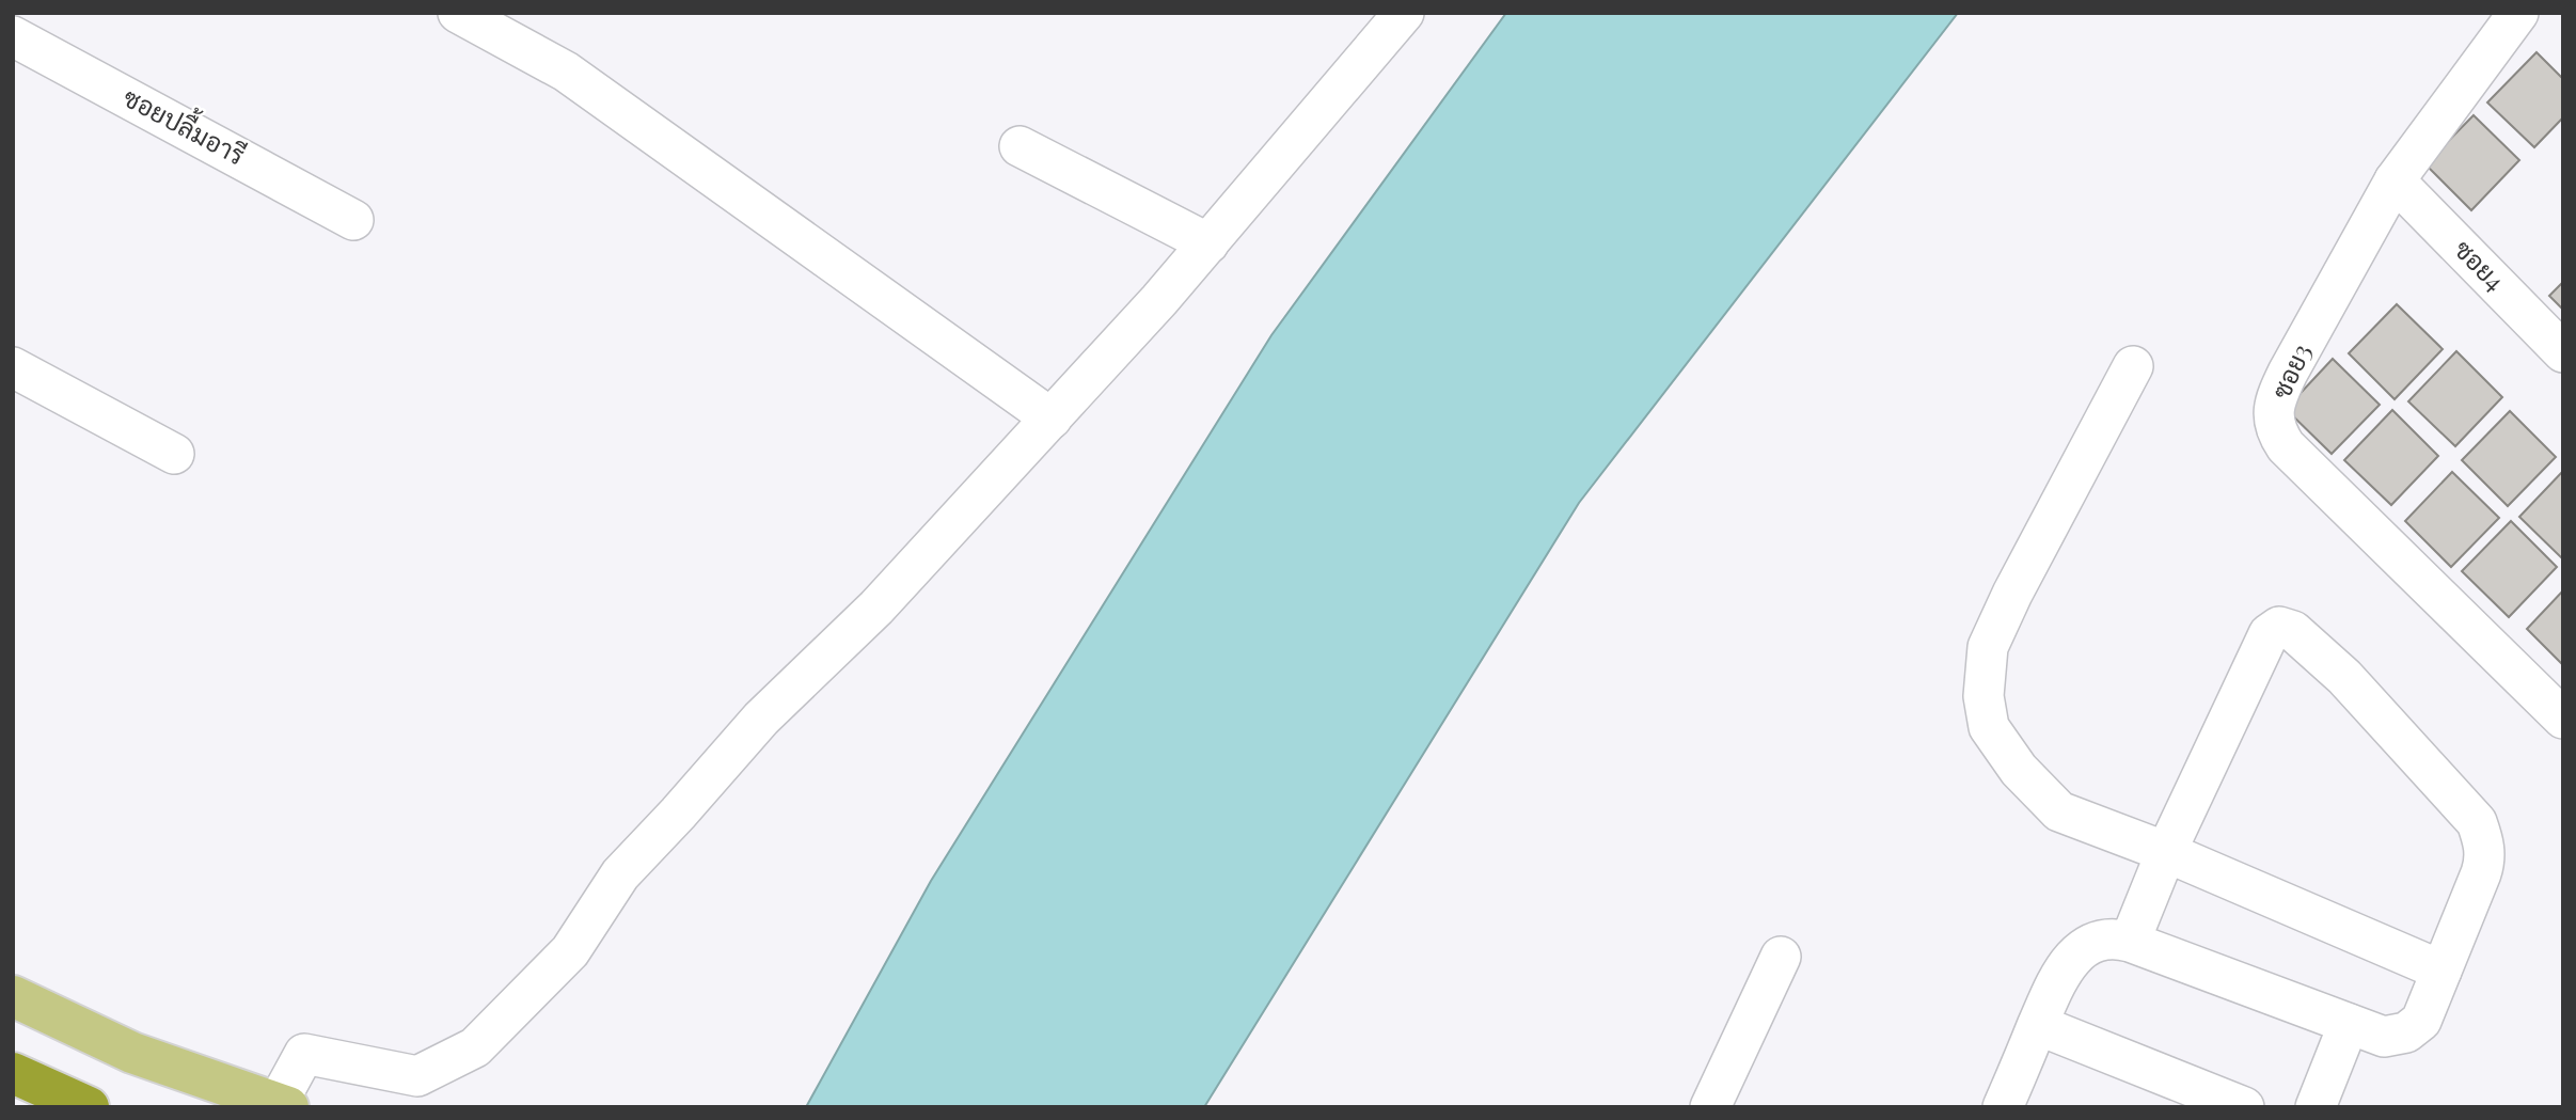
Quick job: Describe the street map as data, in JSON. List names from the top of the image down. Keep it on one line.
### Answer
{"streets":{"street":["ซอยปลื้มอารี","ซอย4","ซอย3"]},"crossings":[["ซอย4","ซอย3"]]}
